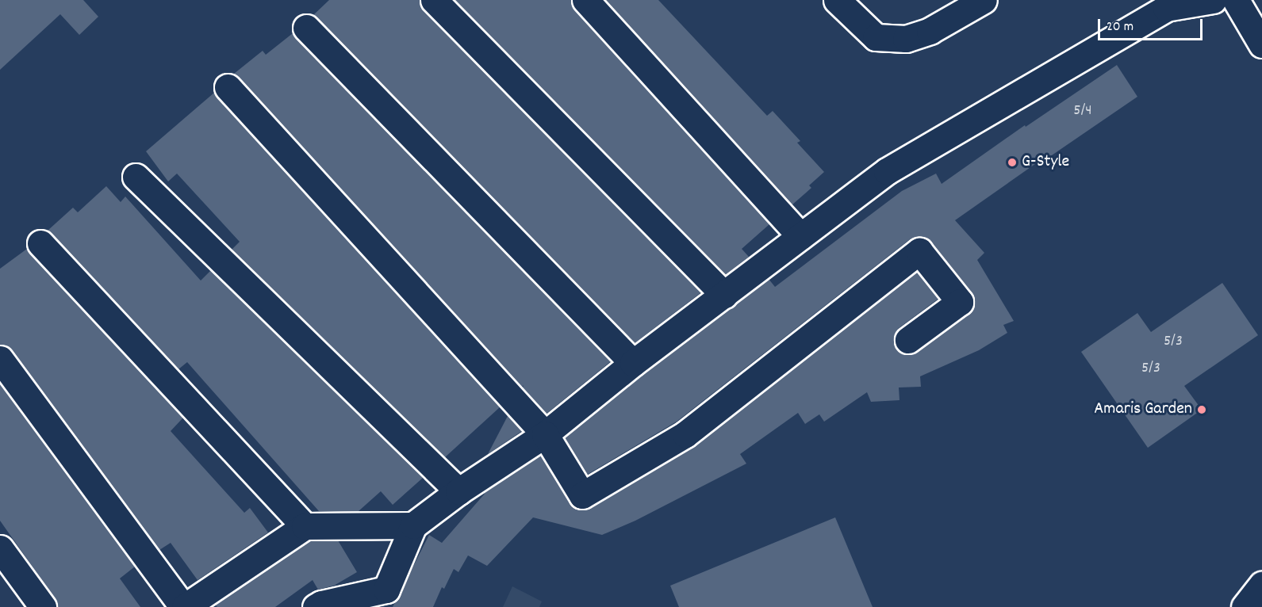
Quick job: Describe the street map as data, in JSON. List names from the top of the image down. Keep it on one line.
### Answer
{"places":["G-Style","Amaris Garden"],"house_numbers":["5/4","5/3","5/3"],"scale_bar":"20 m"}
